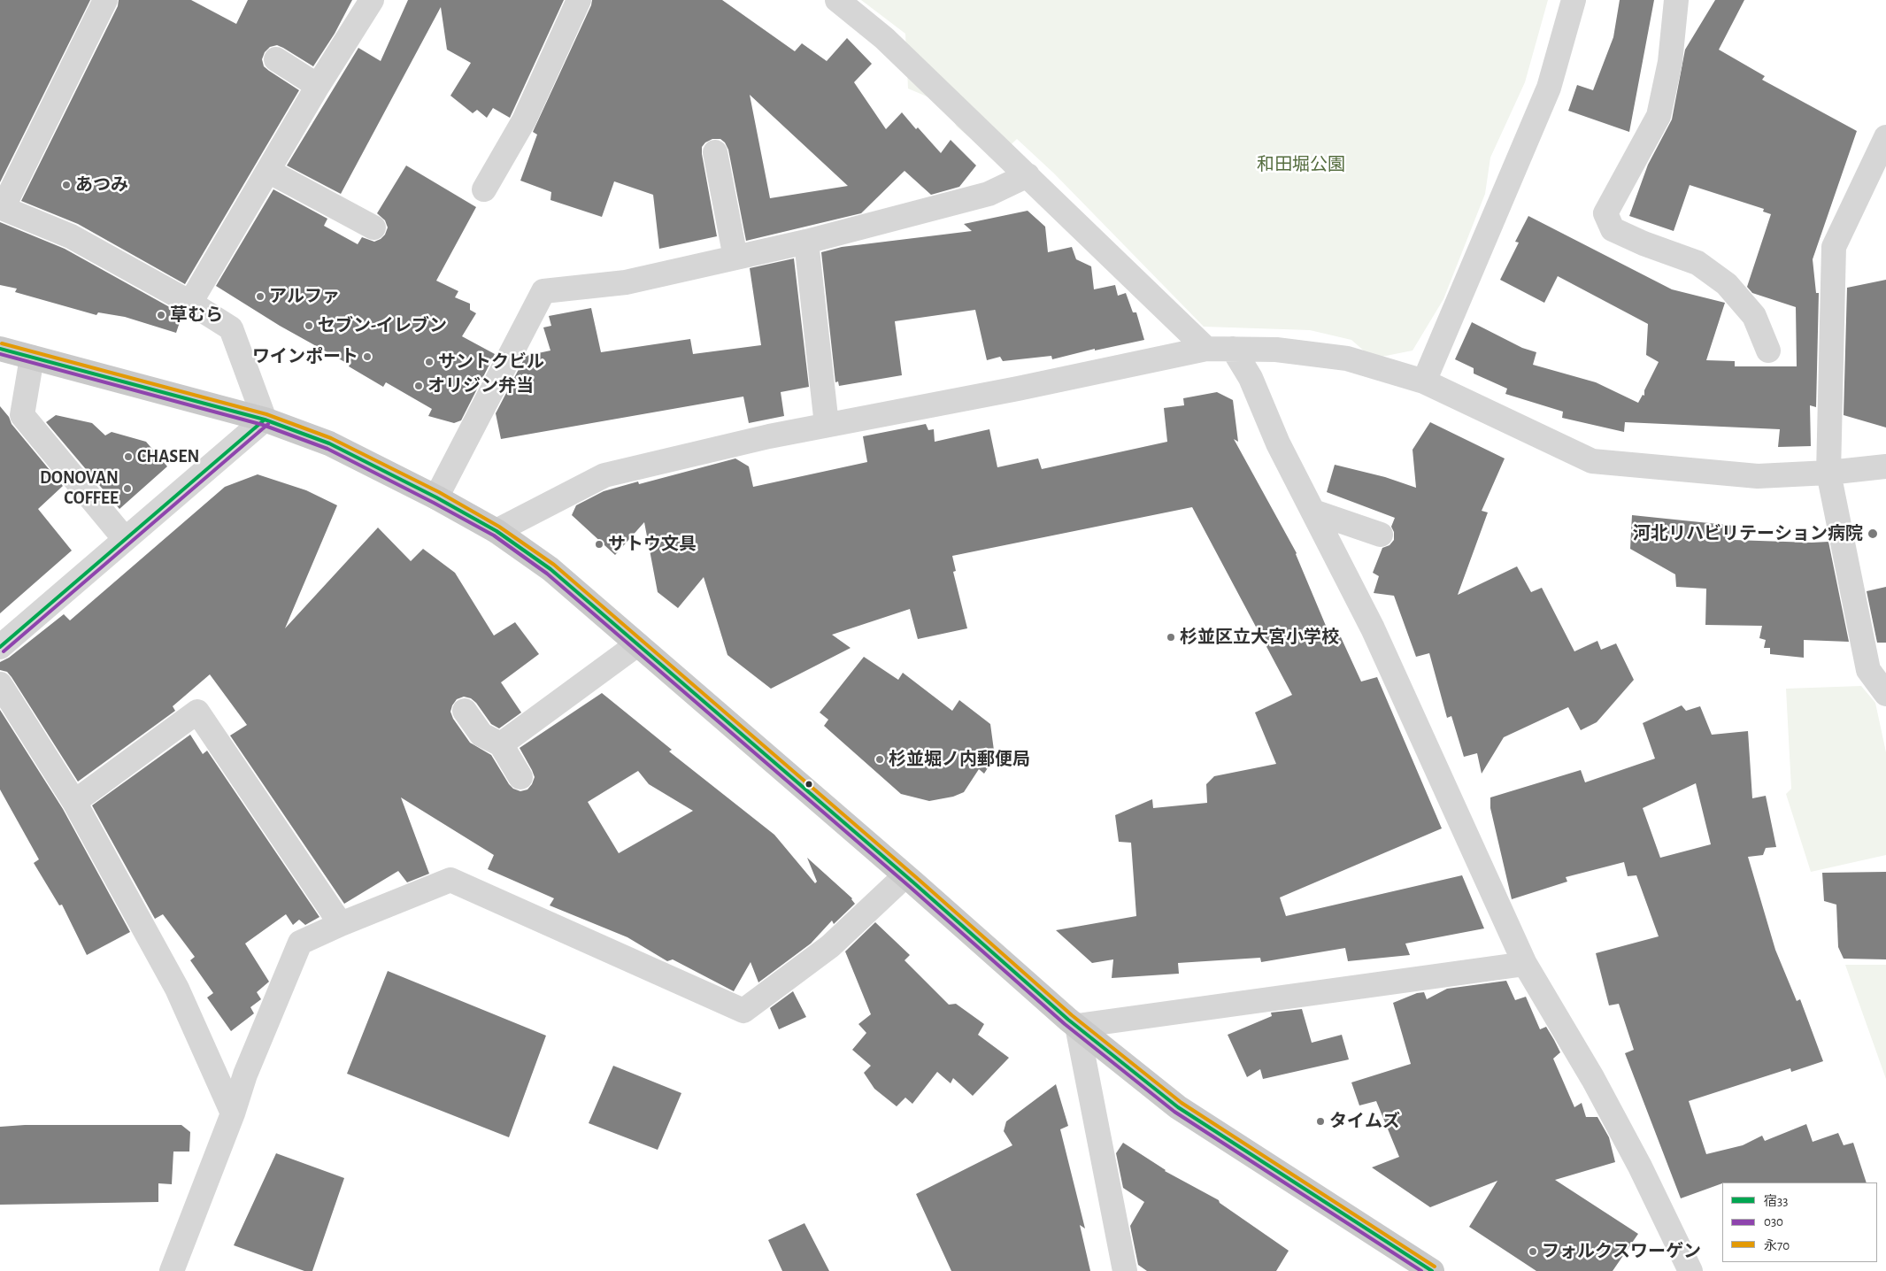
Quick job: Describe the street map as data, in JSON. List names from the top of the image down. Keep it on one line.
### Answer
{"parks":["和田堀公園"],"places":["あつみ","アルファ","草むら","セブン-イレブン","ワインポート","サントクビル","オリジン弁当","CHASEN","DONOVAN COFFEE","河北リハビリテーション病院","サトウ文具","杉並区立大宮小学校","杉並堀ノ内郵便局","タイムズ","フォルクスワーゲン"],"lines":["transit line 永70","transit line 宿33","transit line 030"],"legend":["宿33","030","永70"]}
